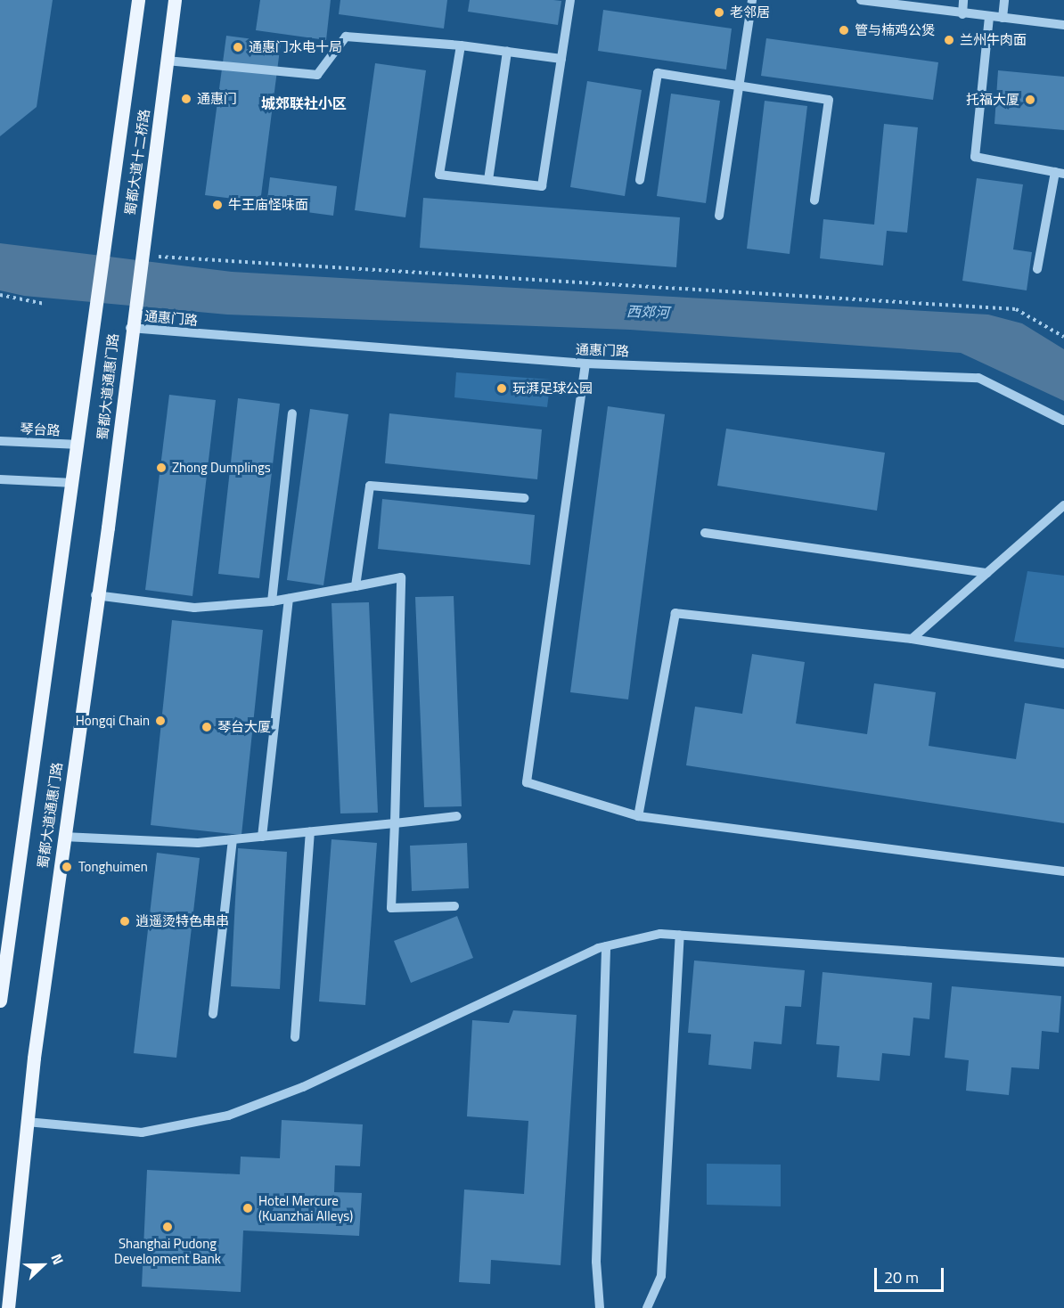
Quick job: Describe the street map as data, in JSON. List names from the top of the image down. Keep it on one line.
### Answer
{"streets":{"main road":["蜀都大道十二桥路","蜀都大道通惠门路"],"street":["通惠门路","琴台路"]},"crossings":[["蜀都大道十二桥路","通惠门路"],["蜀都大道十二桥路","蜀都大道通惠门路"],["通惠门路","蜀都大道通惠门路"],["蜀都大道通惠门路","琴台路"]],"districts":["城郊联社小区"],"water":["西郊河"],"places":["老邻居","管与楠鸡公煲","兰州牛肉面","通惠门水电十局","通惠门","托福大厦","牛王庙怪味面","玩湃足球公园","Zhong Dumplings","Hongqi Chain","琴台大厦","Tonghuimen","逍遥烫特色串串","Hotel Mercure (Kuanzhai Alleys)","Shanghai Pudong Development Bank"],"scale_bar":"20 m","north":"right"}
